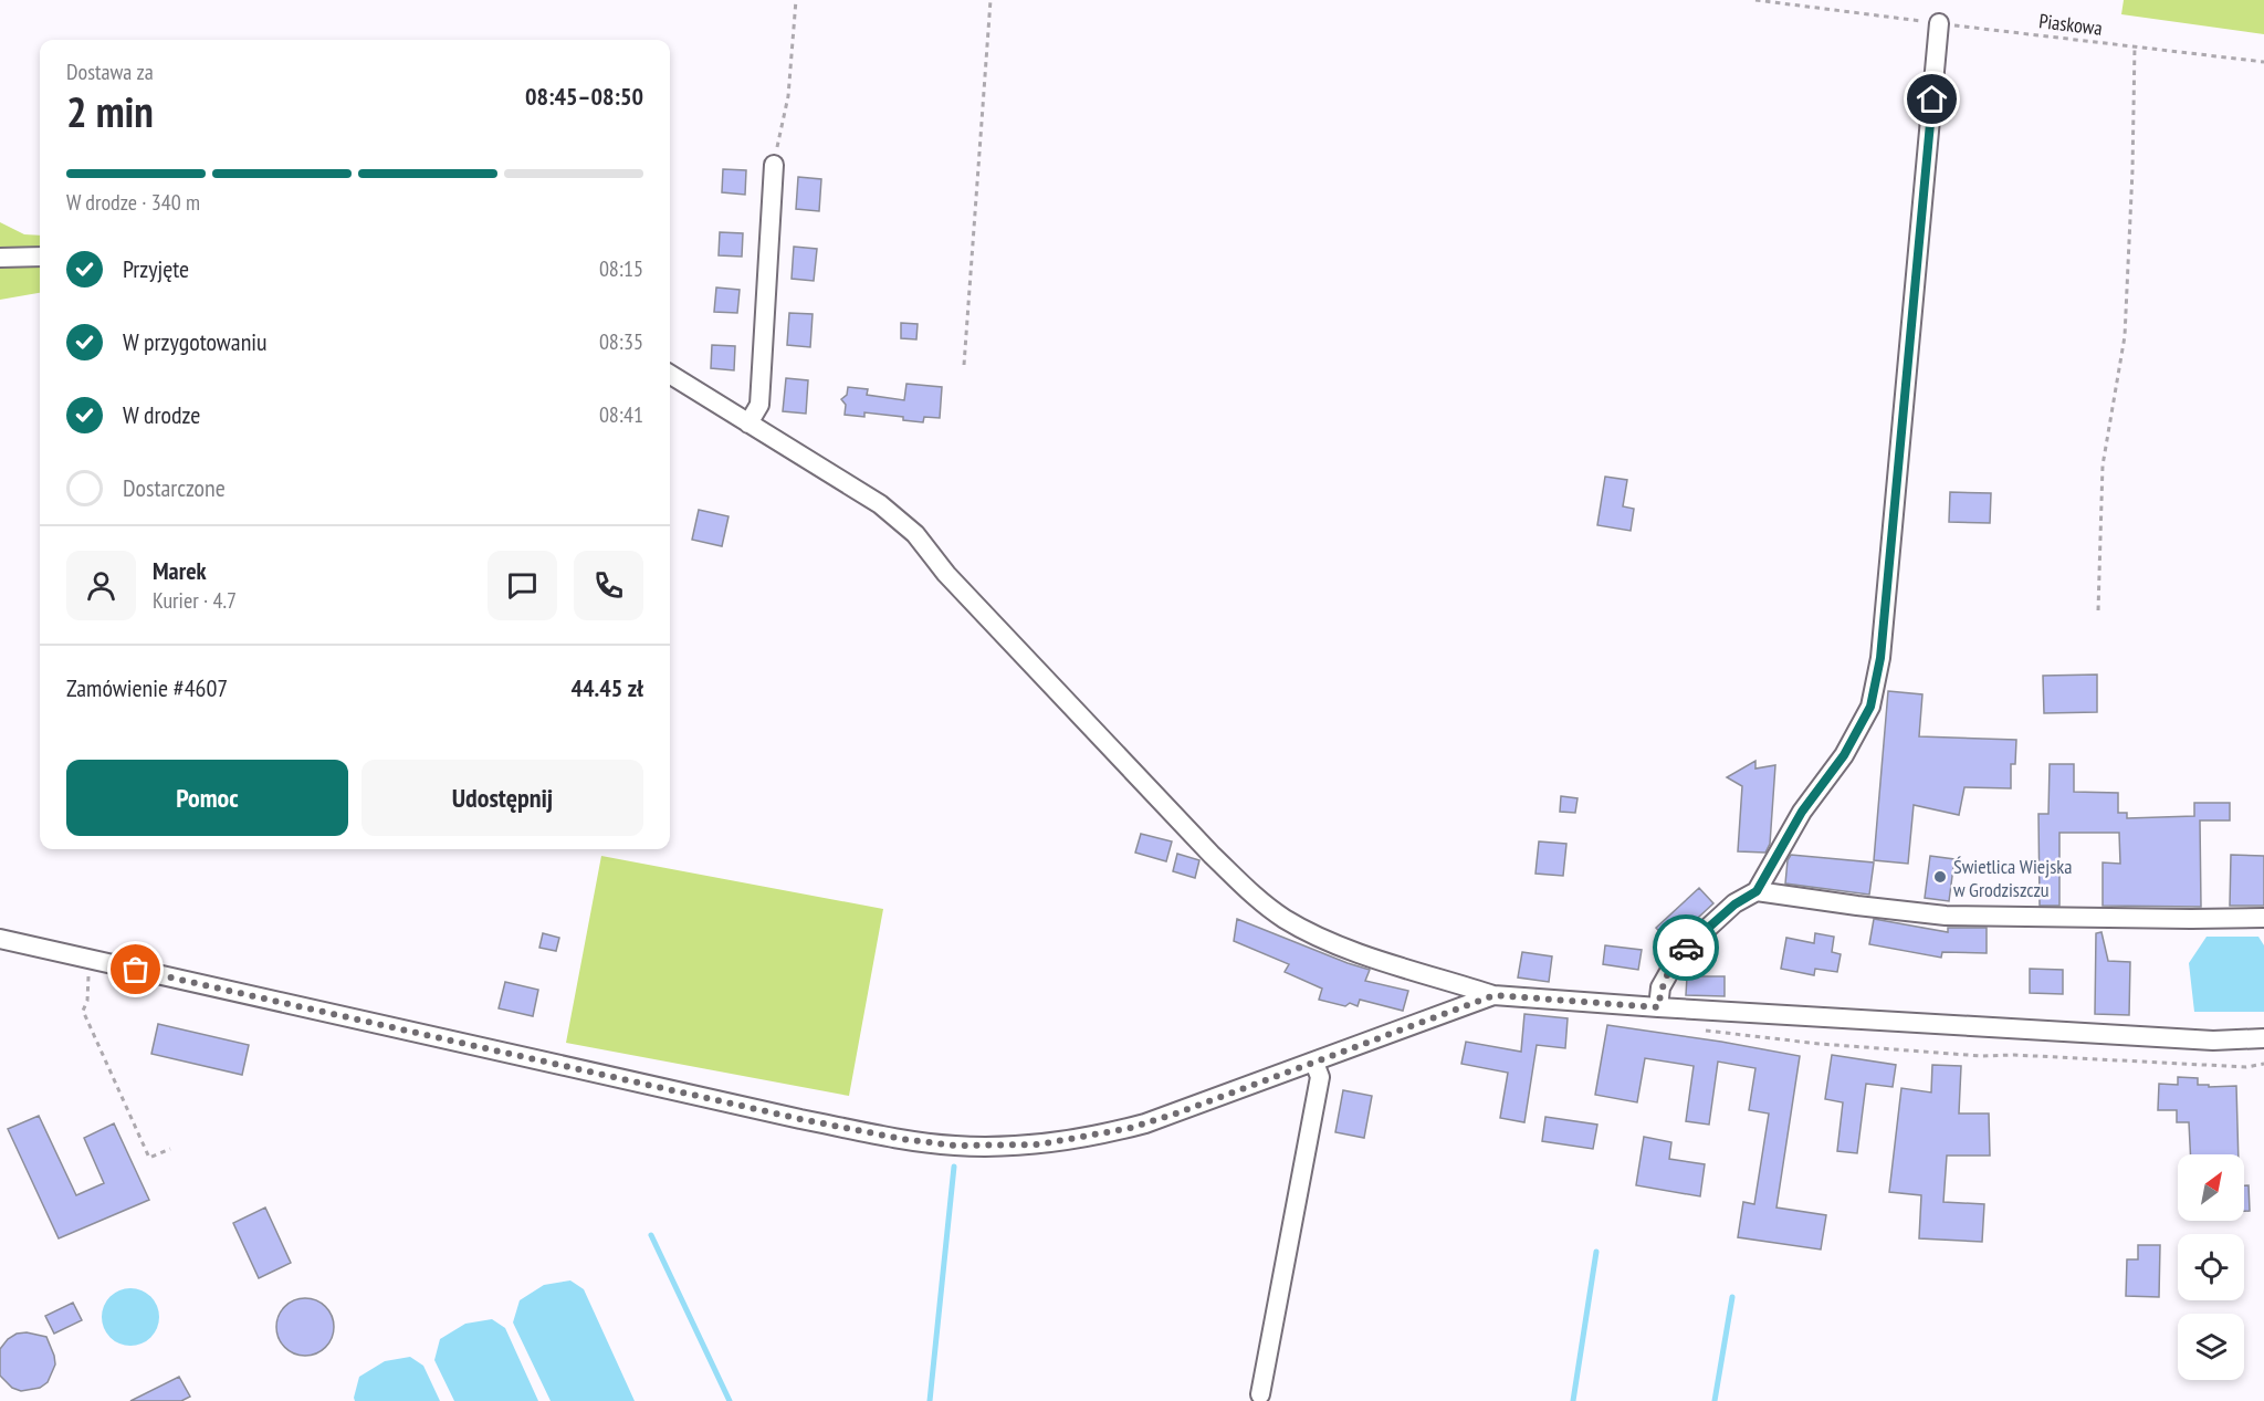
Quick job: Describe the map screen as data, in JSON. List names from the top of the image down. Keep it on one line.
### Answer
{"streets":{"path":["Piaskowa"]},"places":["Świetlica Wiejska w Grodziszczu"],"north":"top right","page":{"heading":["2 min","Dostawa za","08:45–08:50"],"panel":["Marek","Kurier · 4.7","Zamówienie #4607","44.45 zł"],"bar":"W drodze · 340 m","list":[["Przyjęte","08:15"],["W przygotowaniu","08:35"],["W drodze","08:41"],"Dostarczone"],"buttons":["Pomoc","Udostępnij"]}}
